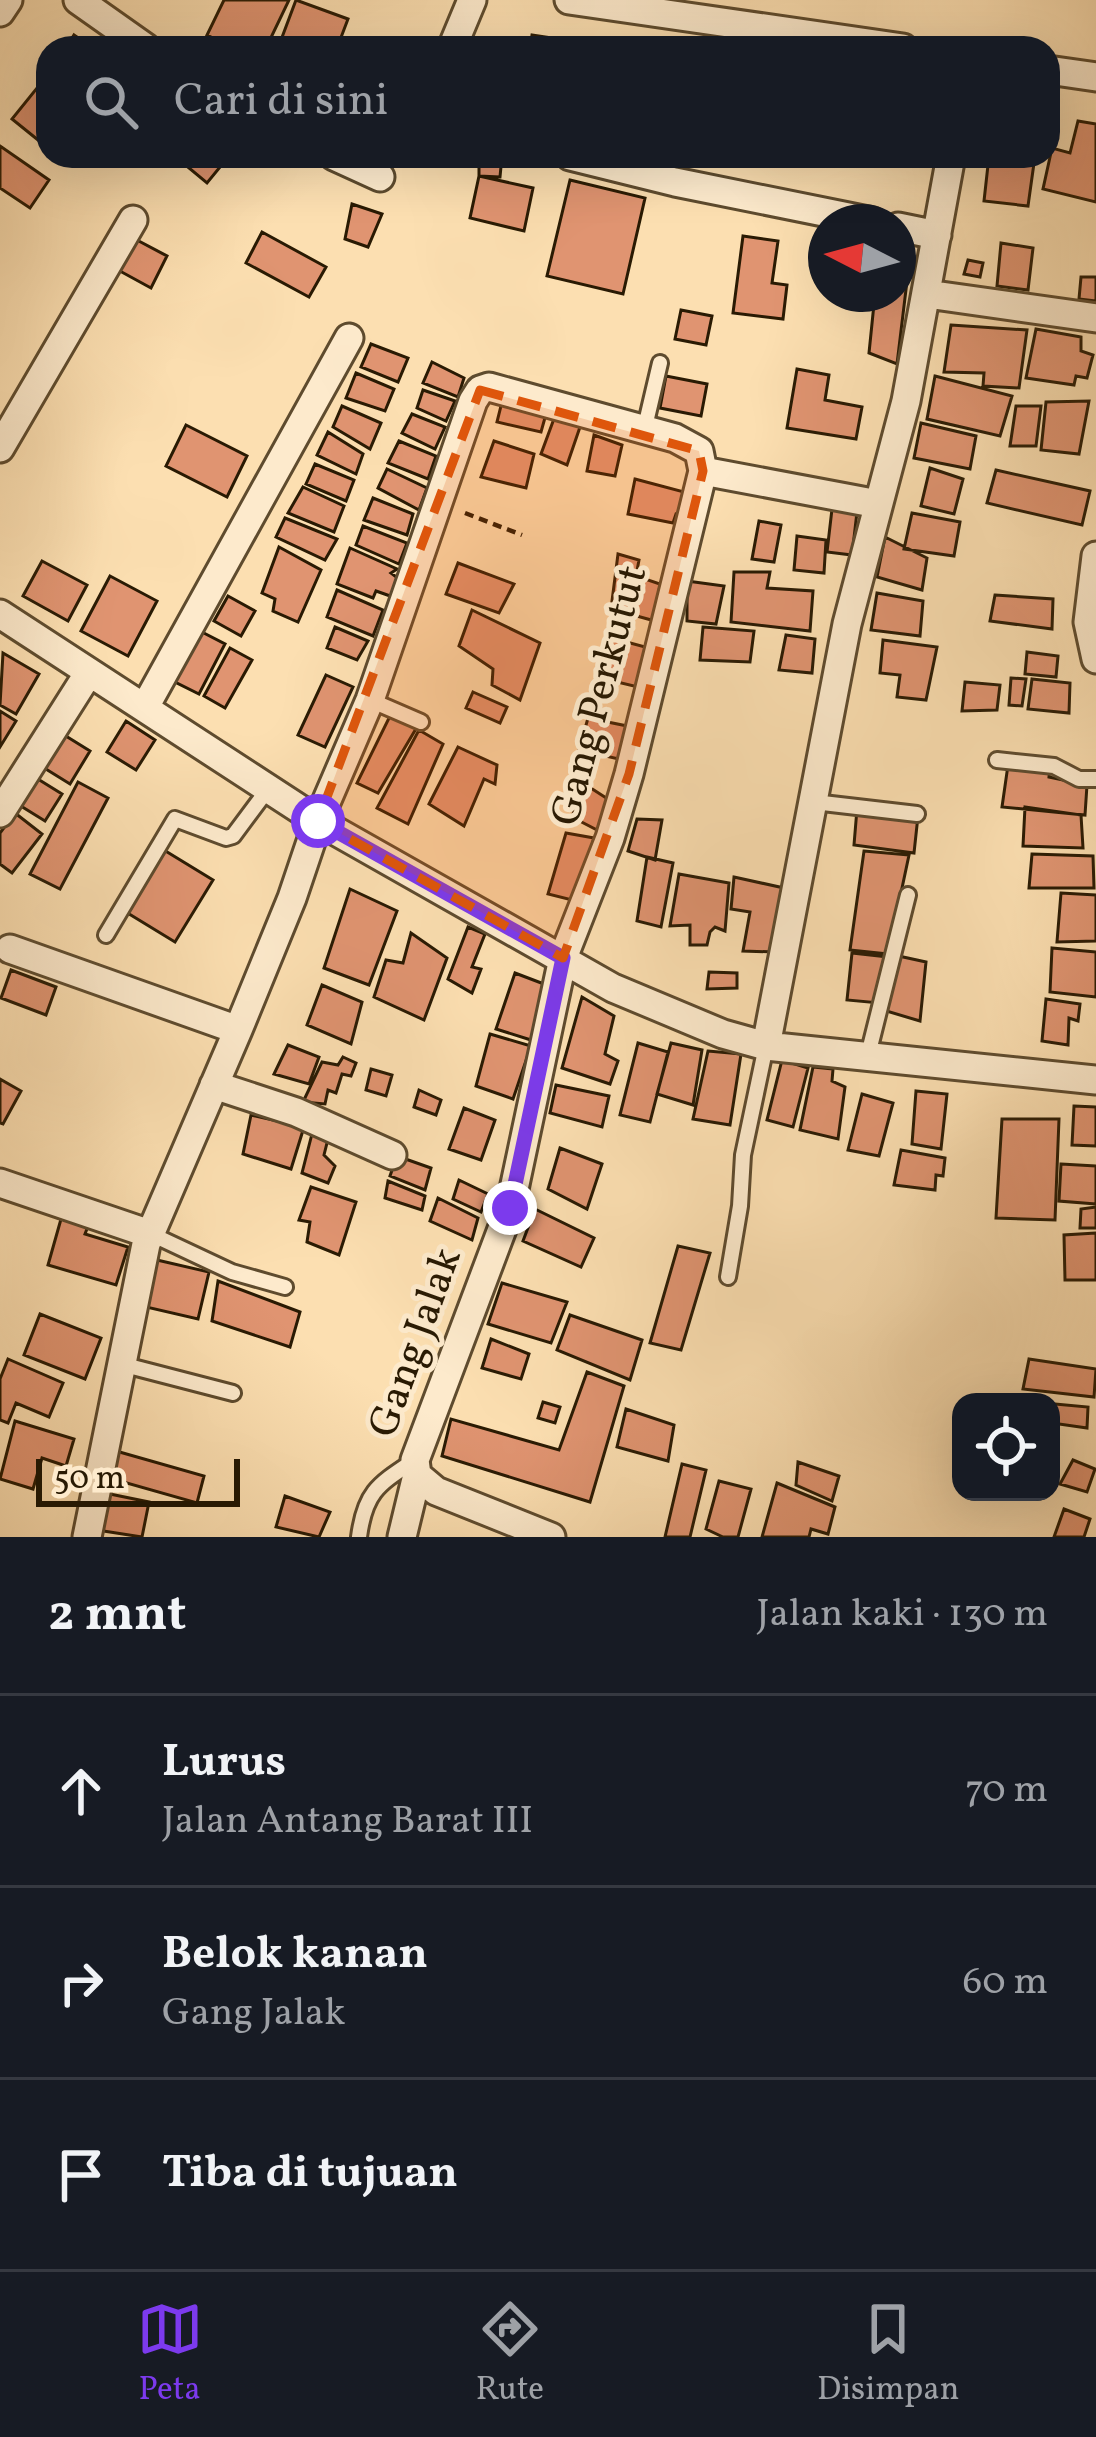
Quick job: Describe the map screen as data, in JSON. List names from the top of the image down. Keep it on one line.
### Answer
{"streets":{"street":["Gang Perkutut","Gang Jalak"]},"crossings":[["Gang Perkutut","Gang Jalak"]],"scale_bar":"50 m","north":"left","page":{"search":"Cari di sini","scale":"50 m","heading":["2 mnt","Jalan kaki · 130 m"],"list":[["Lurus","Jalan Antang Barat III","70 m"],["Belok kanan","Gang Jalak","60 m"],"Tiba di tujuan"],"nav":["Peta","Rute","Disimpan"]}}
